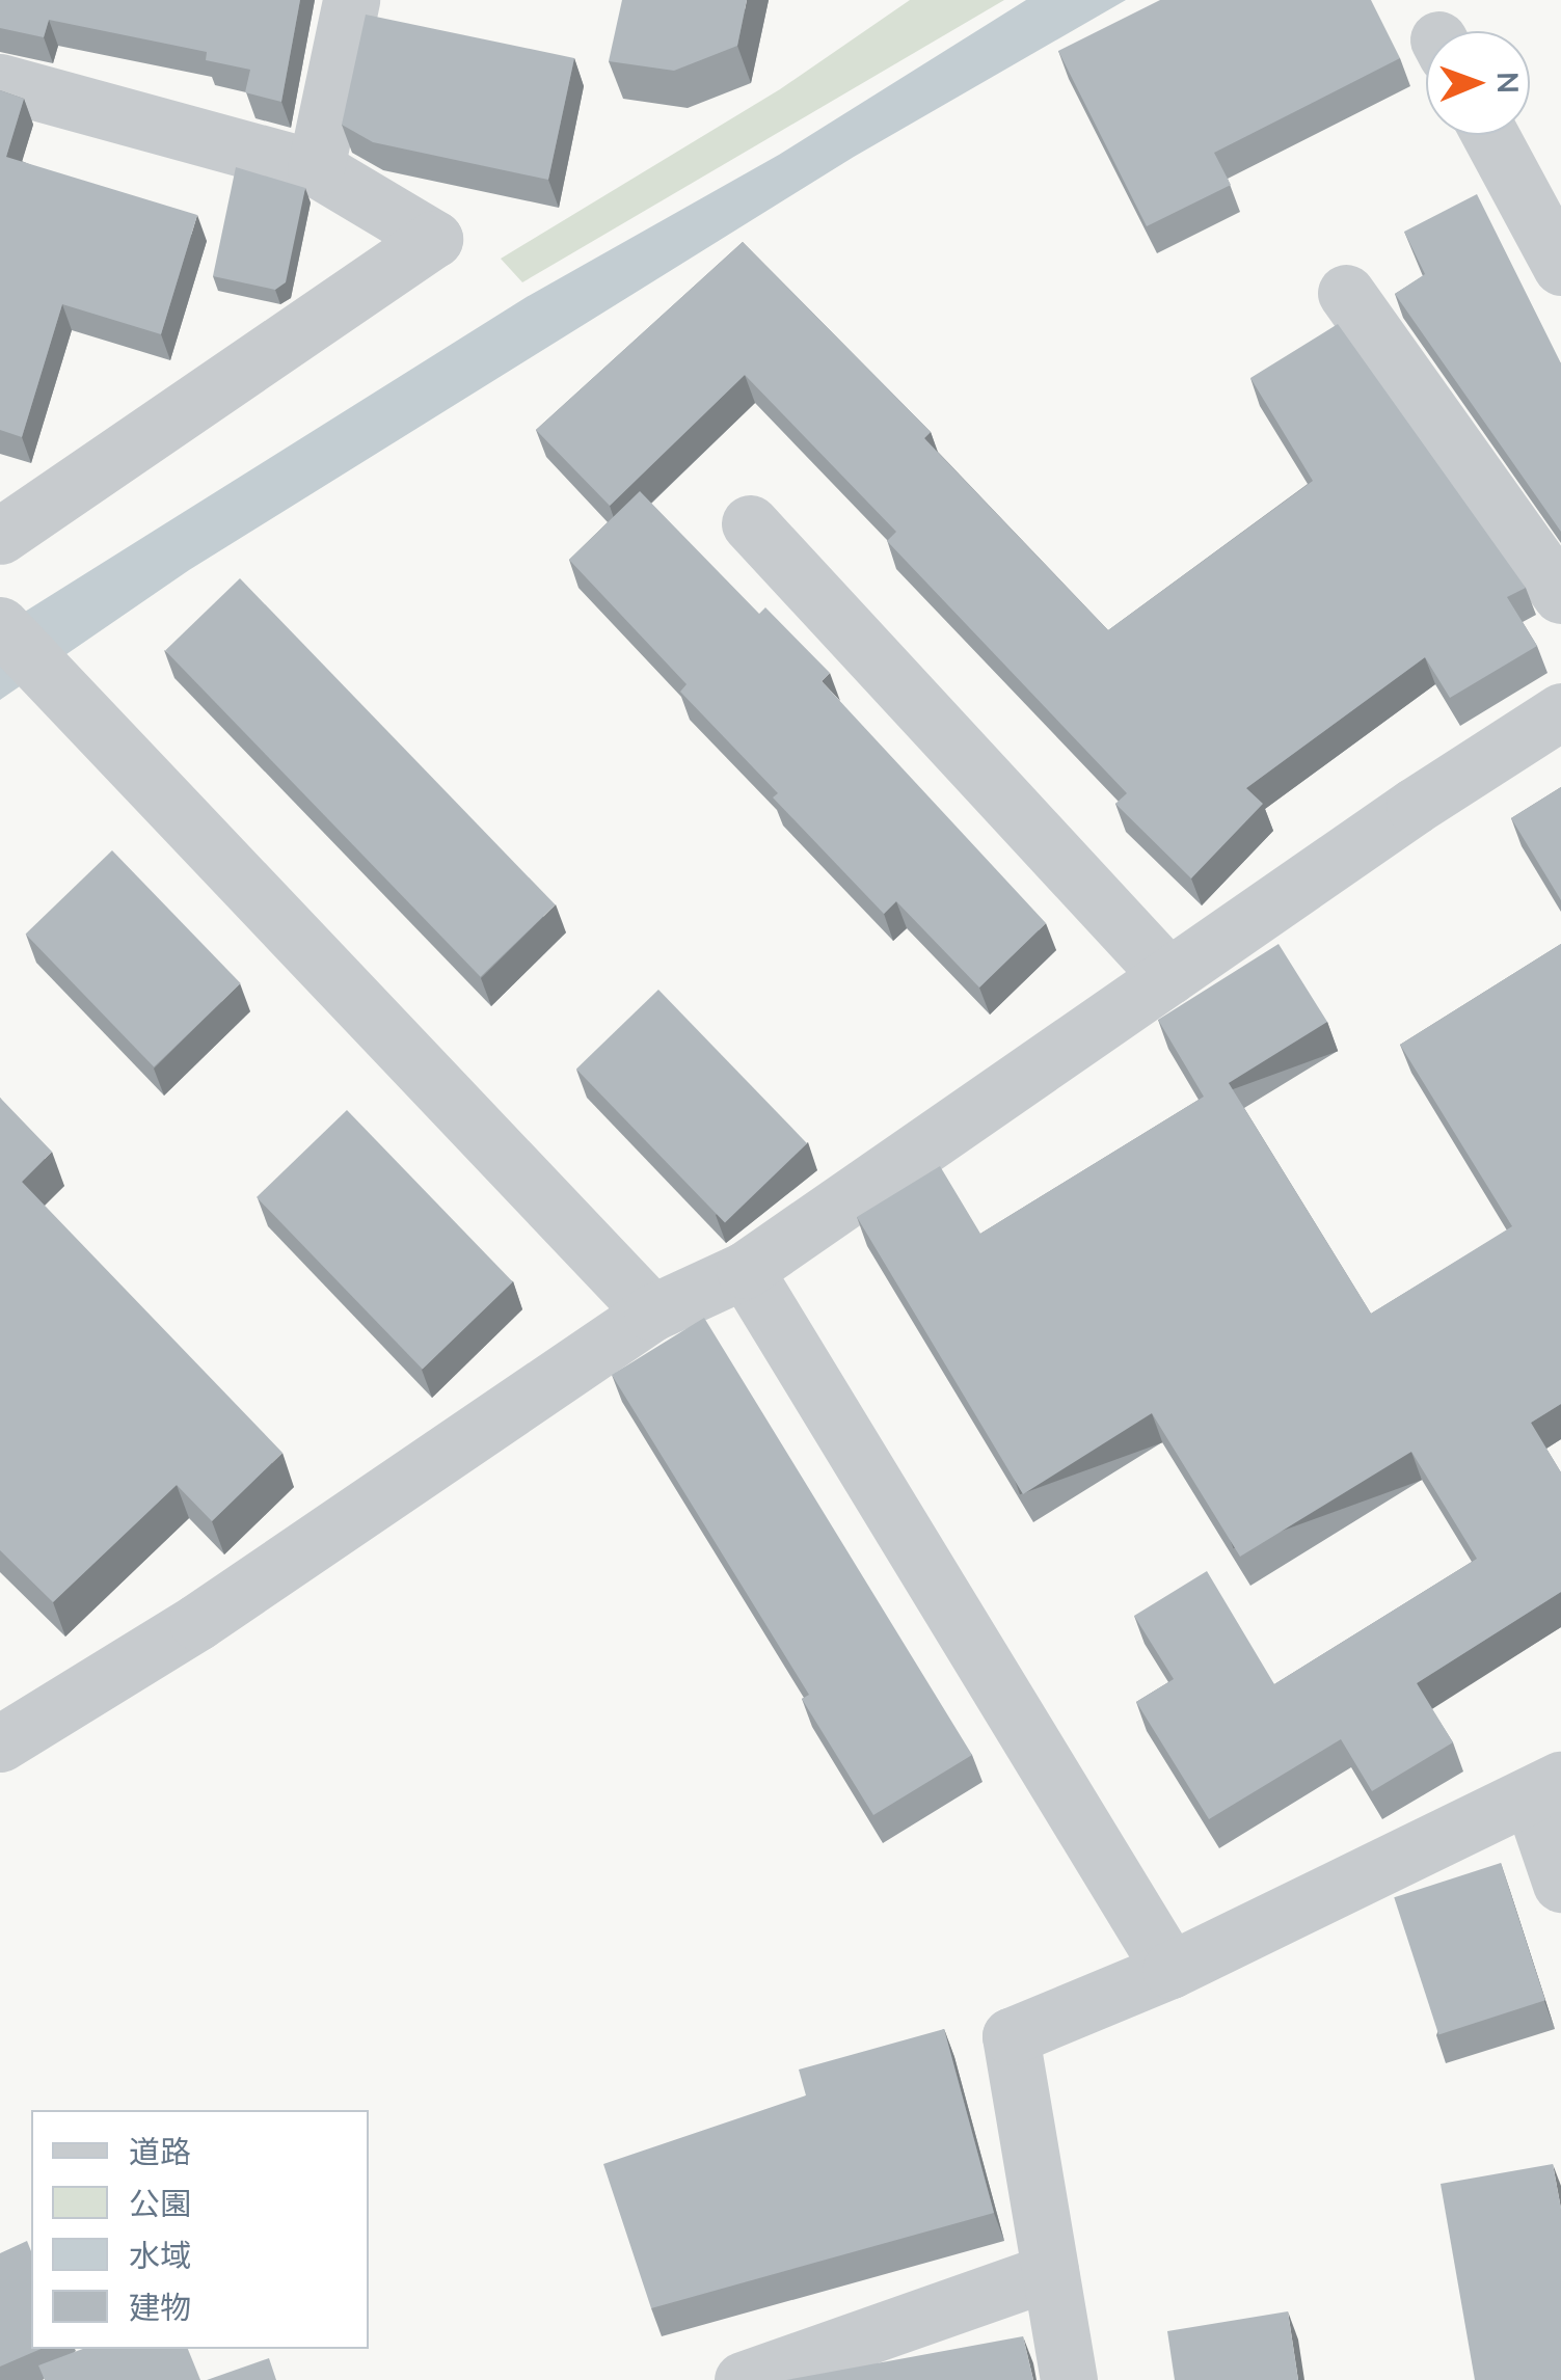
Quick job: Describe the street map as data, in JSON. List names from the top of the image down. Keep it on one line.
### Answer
{"legend":["道路","公園","水域","建物"],"north":"right"}
